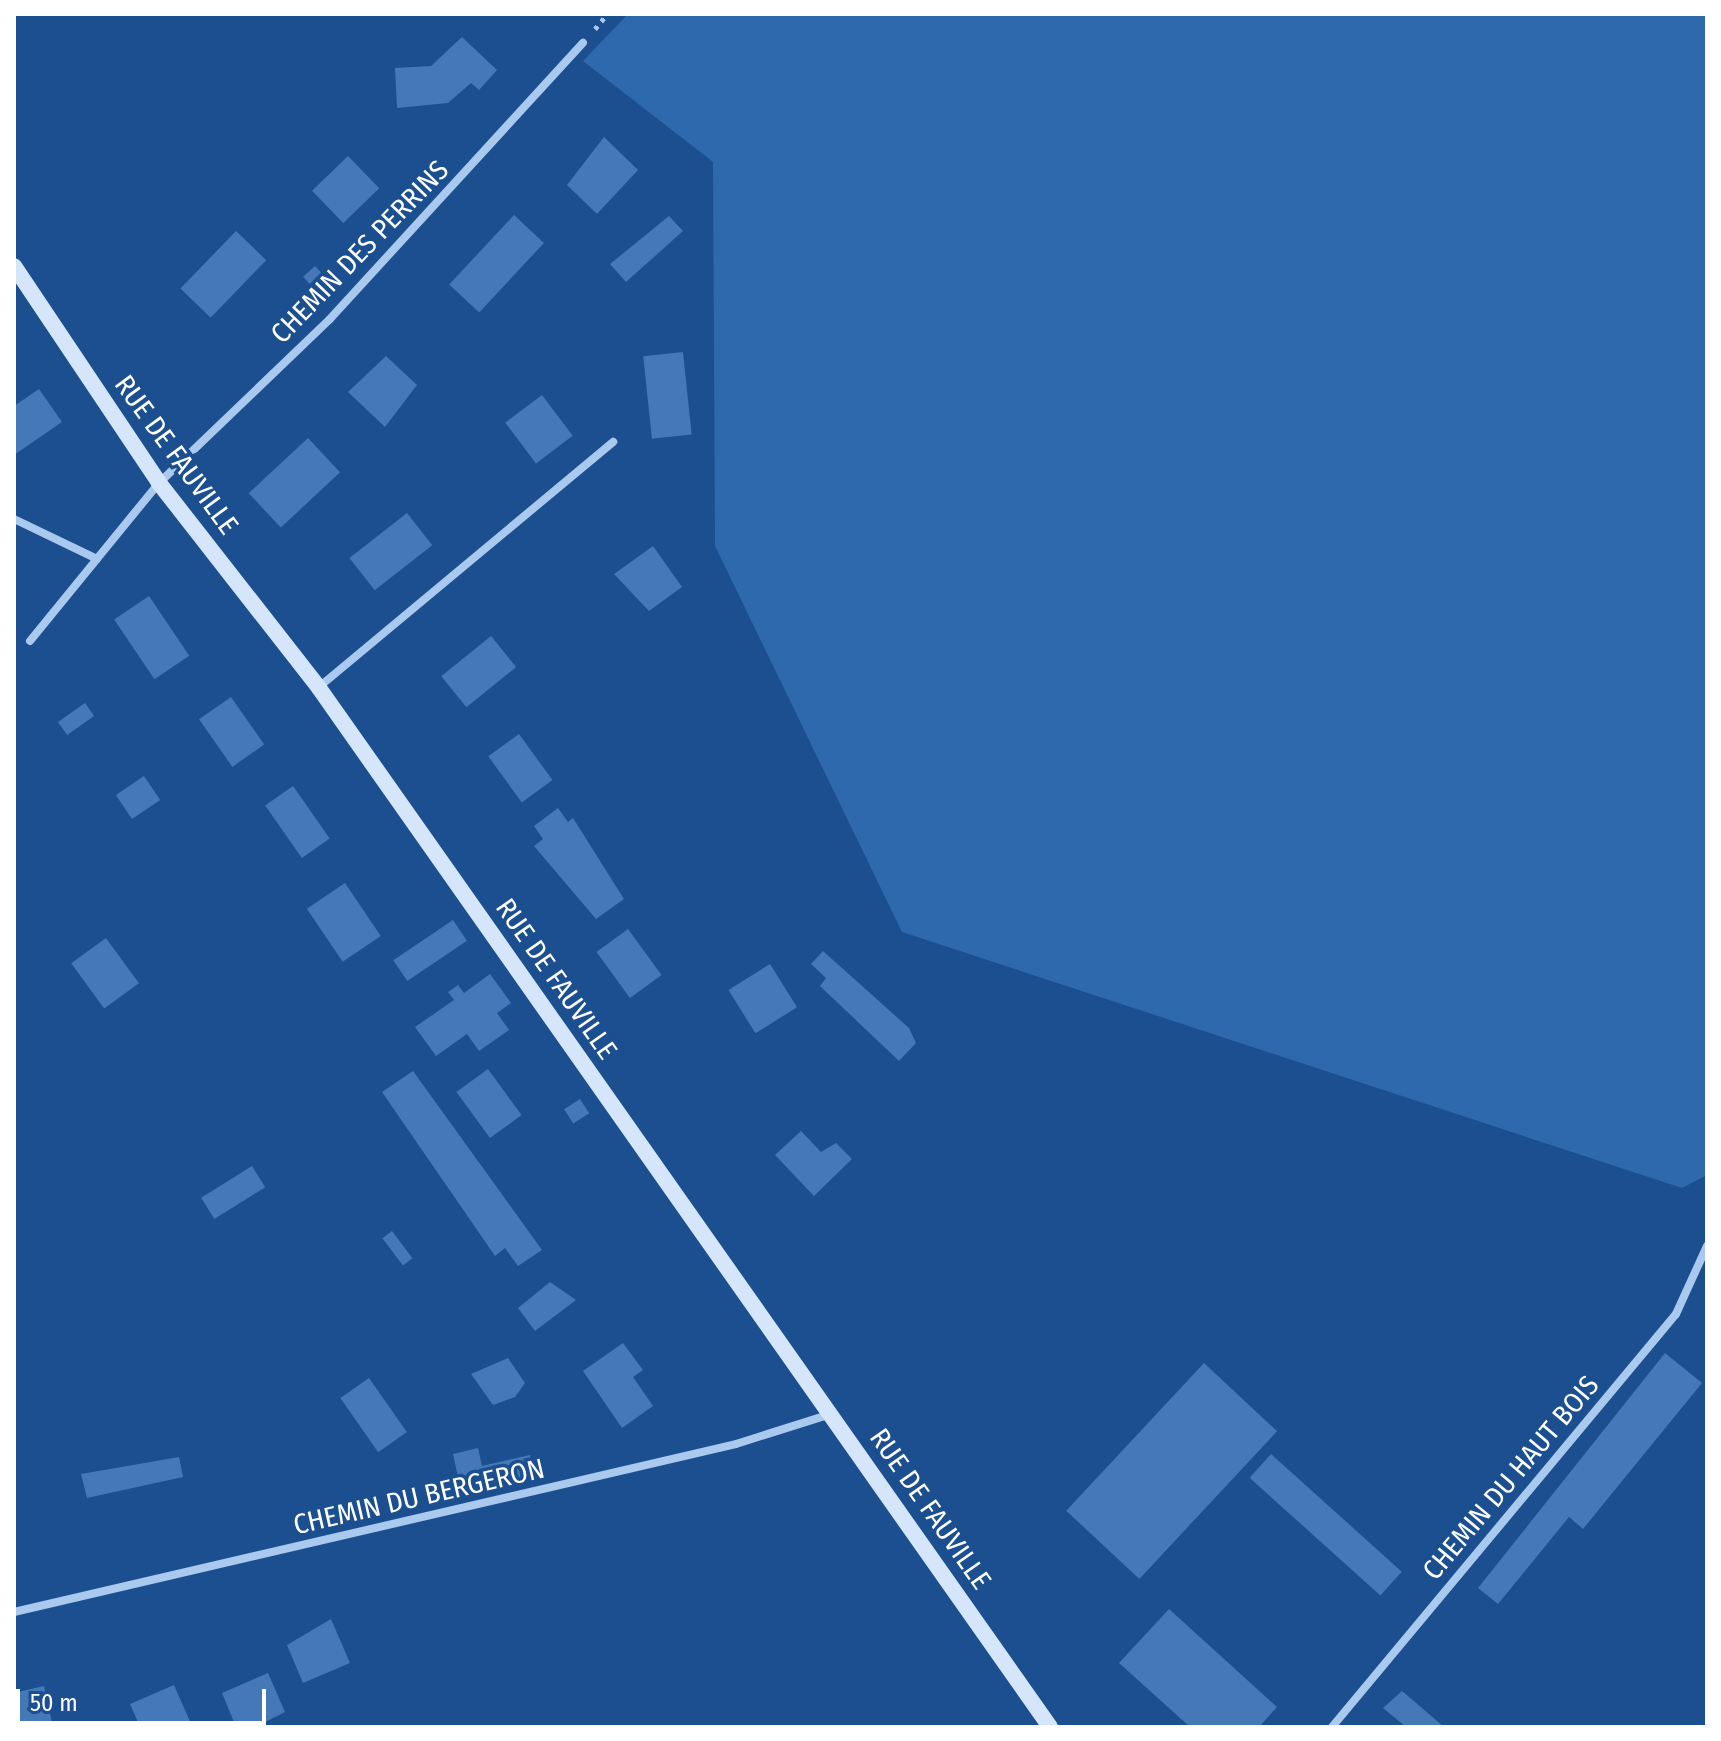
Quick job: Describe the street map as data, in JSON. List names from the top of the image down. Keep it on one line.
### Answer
{"streets":{"main road":["RUE DE FAUVILLE"],"street":["CHEMIN DES PERRINS","CHEMIN DU HAUT BOIS","CHEMIN DU BERGERON"]},"crossings":[["CHEMIN DES PERRINS","RUE DE FAUVILLE"],["RUE DE FAUVILLE","CHEMIN DU BERGERON"]],"scale_bar":"50 m"}
